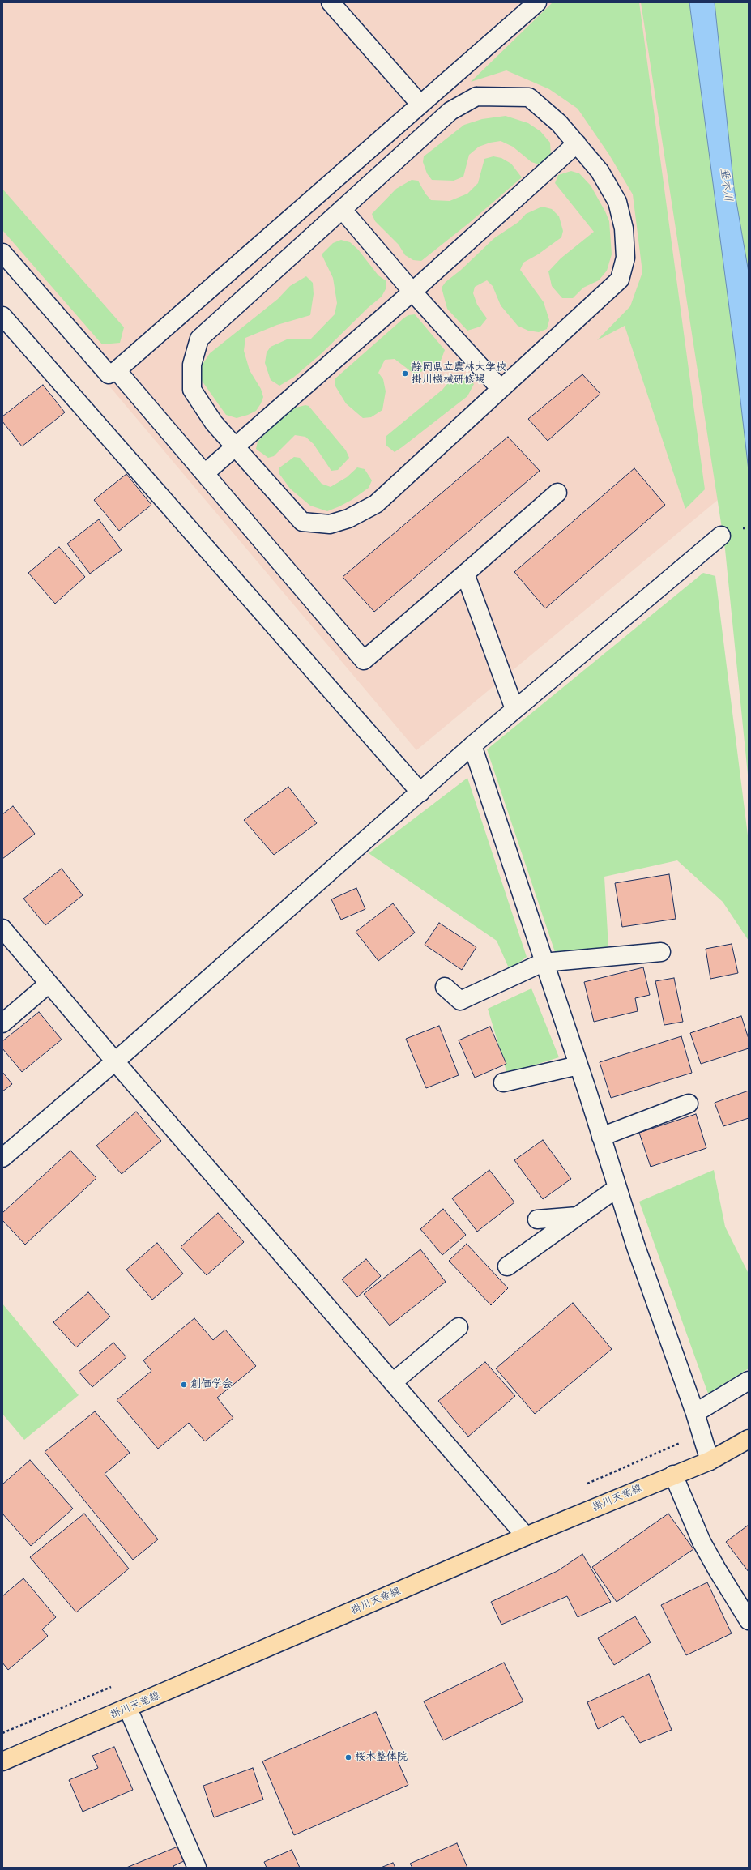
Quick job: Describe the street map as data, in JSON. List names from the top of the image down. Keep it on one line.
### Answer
{"streets":{"main road":["掛川天竜線"]},"water":["垂木川"],"places":["静岡県立農林大学校 掛川機械研修場","創価学会","桜木整体院"]}
